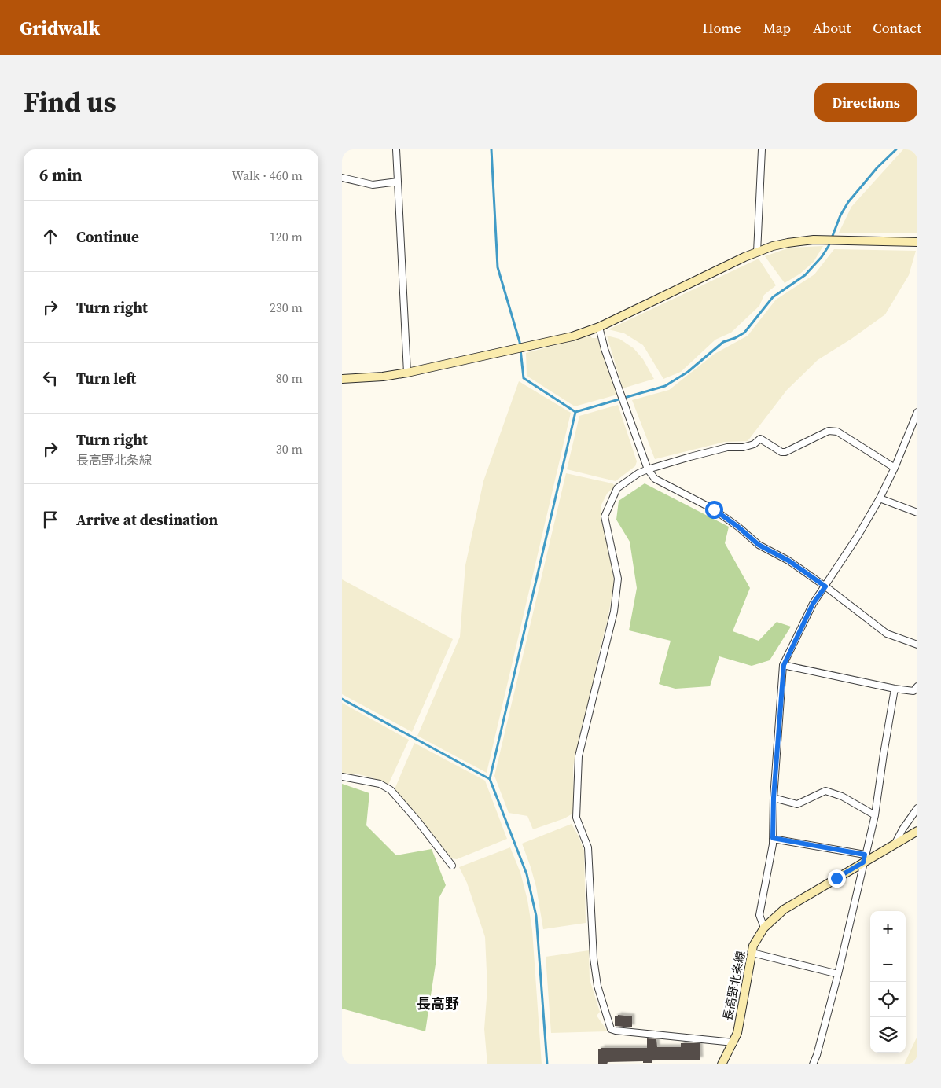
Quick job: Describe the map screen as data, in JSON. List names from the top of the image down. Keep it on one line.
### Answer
{"streets":{"street":["長高野北条線"]},"districts":["長高野"],"page":{"header":"Gridwalk","nav":["Home","Map","About","Contact"],"title":"Find us","buttons":"Directions","heading":["6 min","Walk · 460 m"],"list":[["Continue","120 m"],["Turn right","230 m"],["Turn left","80 m"],["Turn right","長高野北条線","30 m"],"Arrive at destination"],"map_buttons":["+","−"]}}
